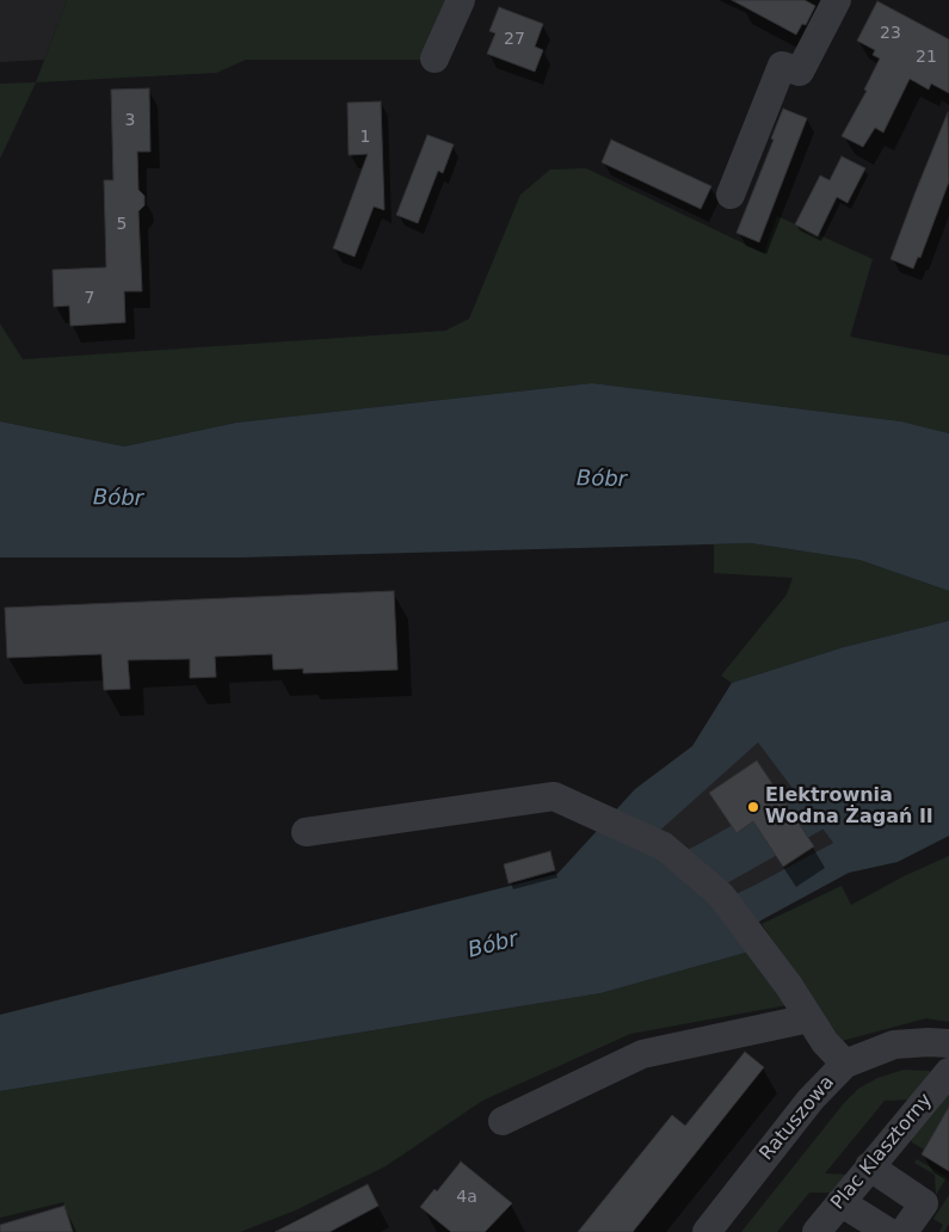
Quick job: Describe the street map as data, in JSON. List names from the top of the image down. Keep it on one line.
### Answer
{"streets":{"street":["Ratuszowa","Plac Klasztorny"]},"water":["Bóbr"],"places":["Elektrownia Wodna Żagań II"],"house_numbers":["23","27","21","3","1","5","7","4a"]}
